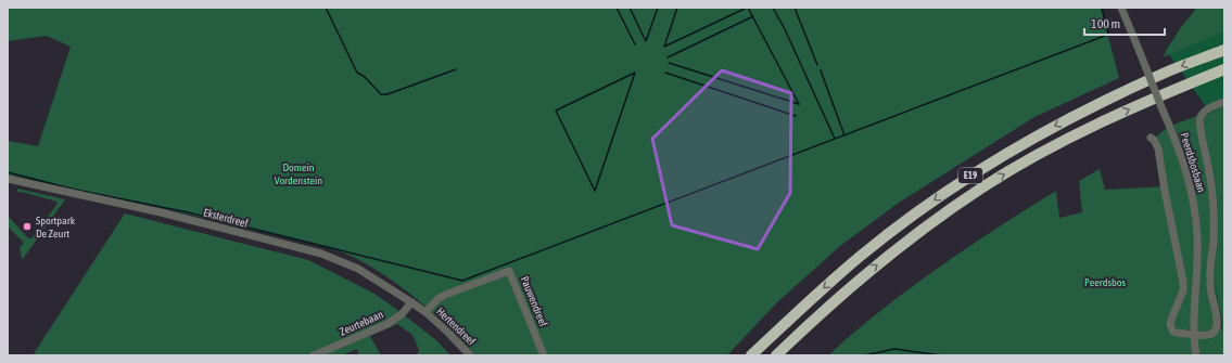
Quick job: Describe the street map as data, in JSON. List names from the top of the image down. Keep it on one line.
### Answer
{"streets":{"highway":["E19"],"street":["Peerdsbosbaan","Eksterdreef","Pauwendreef","Zeurtebaan","Hertendreef"]},"crossings":[["Eksterdreef","Pauwendreef"],["Eksterdreef","Zeurtebaan"],["Eksterdreef","Hertendreef"],["Pauwendreef","Hertendreef"]],"parks":["Domein Vordenstein","Peerdsbos"],"places":["Sportpark De Zeurt"],"scale_bar":"100 m"}
